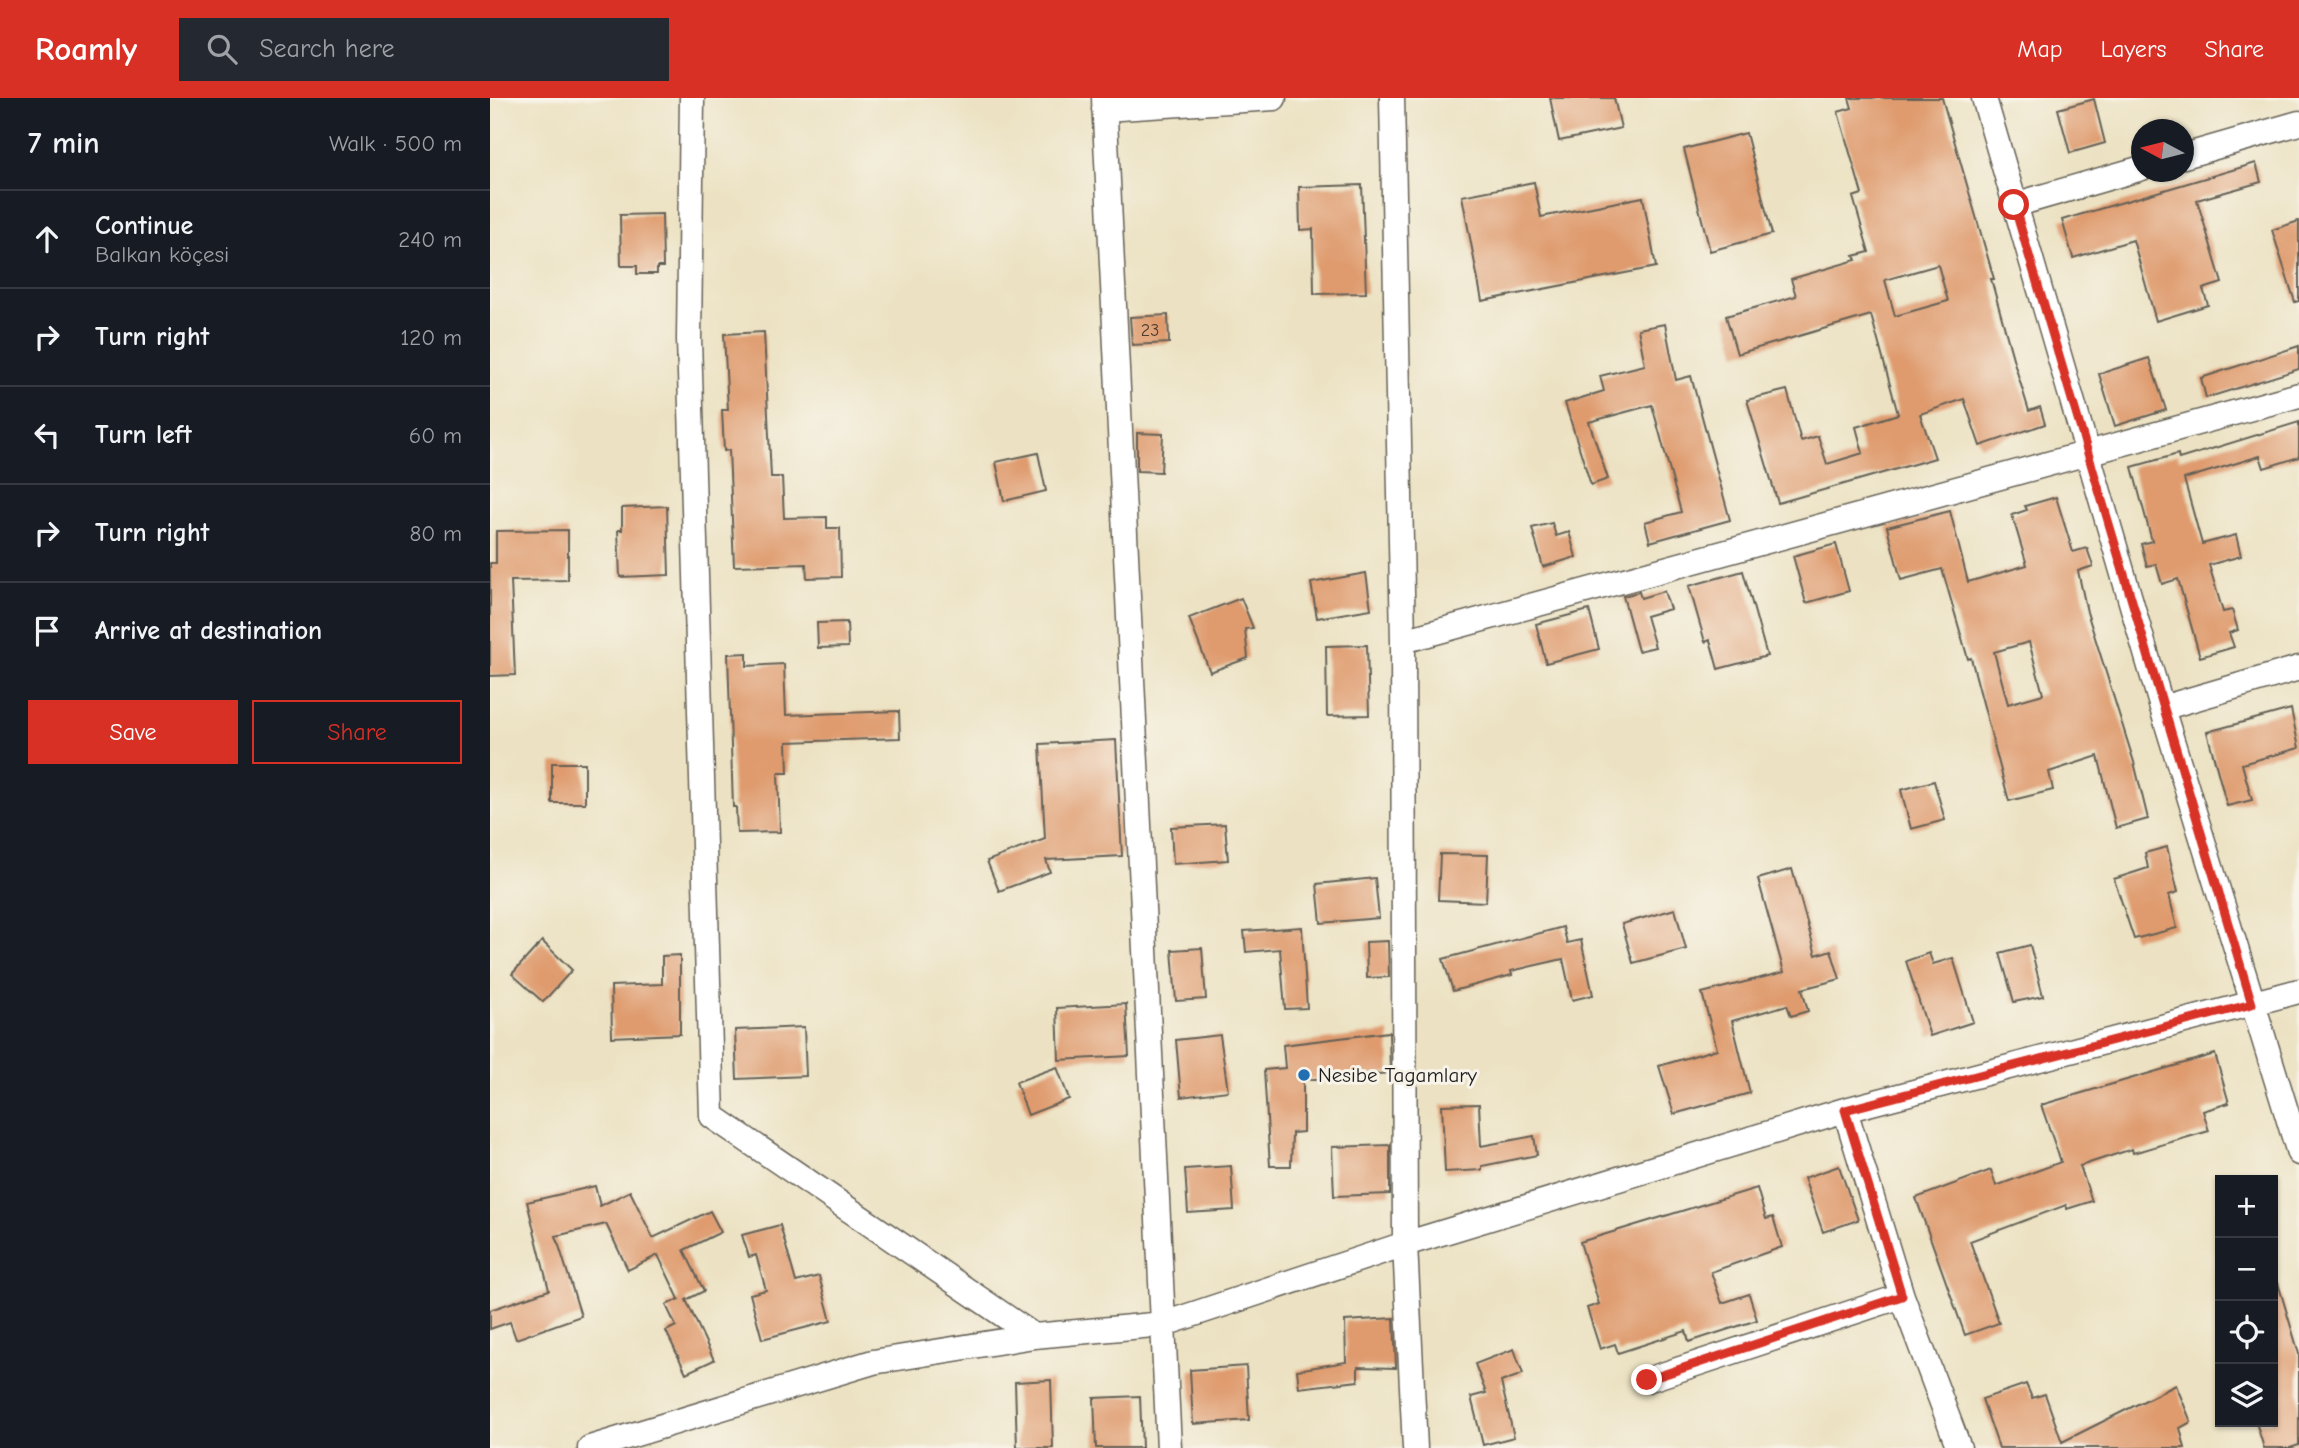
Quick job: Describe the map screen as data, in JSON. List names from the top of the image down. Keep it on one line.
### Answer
{"places":["Nesibe Tagamlary"],"house_numbers":["23"],"north":"left","page":{"header":"Roamly","search":"Search here","nav":["Map","Layers","Share"],"heading":["7 min","Walk · 500 m"],"list":[["Continue","Balkan köçesi","240 m"],["Turn right","120 m"],["Turn left","60 m"],["Turn right","80 m"],"Arrive at destination"],"buttons":["Save","Share"],"map_buttons":["+","−"]}}
